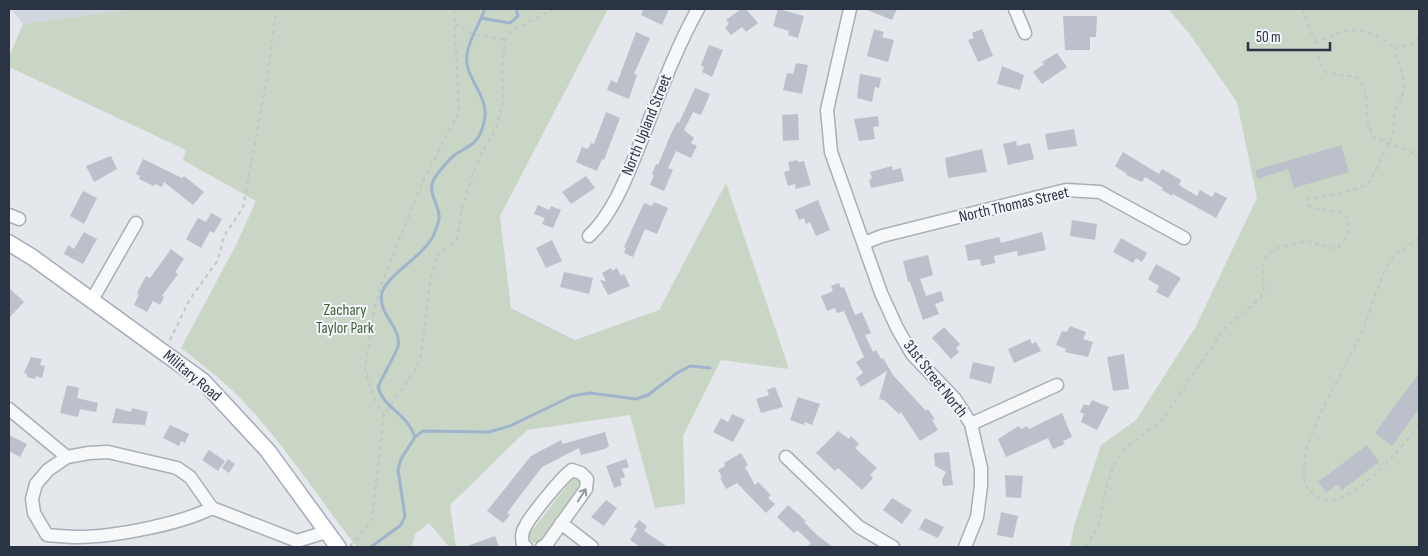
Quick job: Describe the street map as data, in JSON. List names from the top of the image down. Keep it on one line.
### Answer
{"streets":{"main road":["Military Road"],"street":["North Upland Street","North Thomas Street","31st Street North"]},"crossings":[["North Thomas Street","31st Street North"]],"parks":["Zachary Taylor Park"],"scale_bar":"50 m"}
